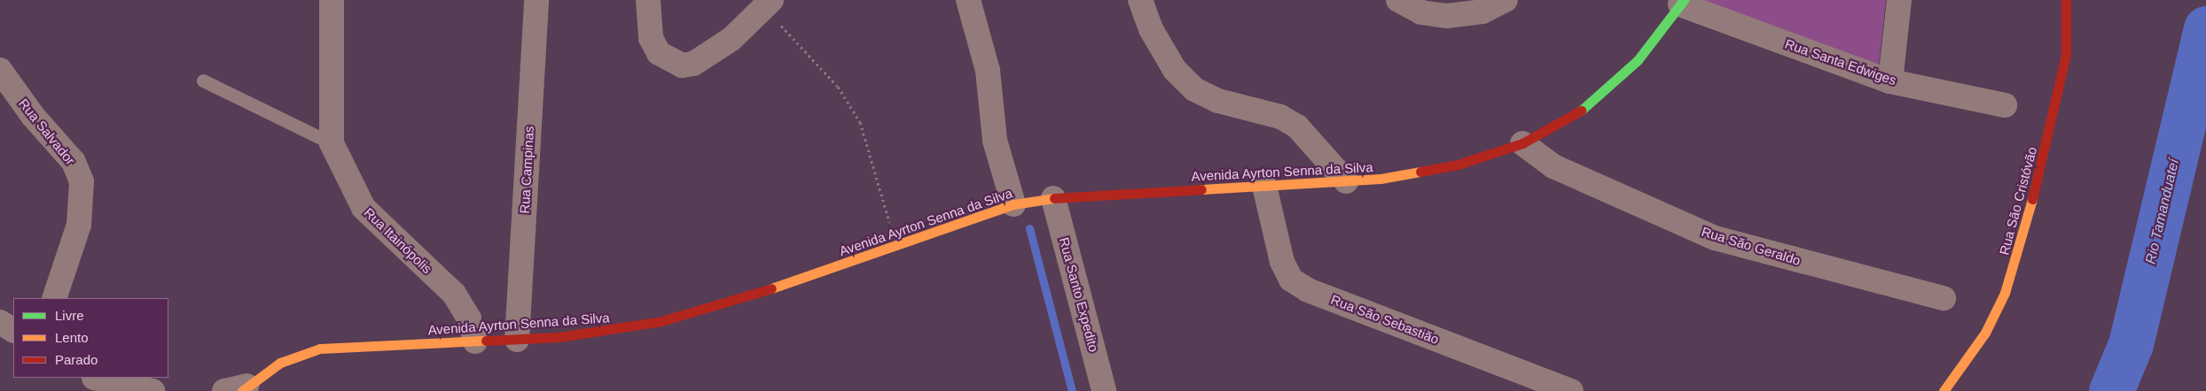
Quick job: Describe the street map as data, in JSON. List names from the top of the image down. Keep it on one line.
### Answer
{"streets":{"main road":["Avenida Ayrton Senna da Silva","Rua São Cristóvão"],"street":["Rua Santa Edwiges","Rua Salvador","Rua Campinas","Rua Itainópolis","Rua São Geraldo","Rua Santo Expedito","Rua São Sebastião"]},"crossings":[["Rua Santa Edwiges","Avenida Ayrton Senna da Silva"],["Rua Campinas","Avenida Ayrton Senna da Silva"],["Avenida Ayrton Senna da Silva","Rua Itainópolis"],["Avenida Ayrton Senna da Silva","Rua São Geraldo"],["Avenida Ayrton Senna da Silva","Rua Santo Expedito"],["Avenida Ayrton Senna da Silva","Rua São Sebastião"]],"water":["Rio Tamanduateí"],"legend":["Livre","Lento","Parado"]}
